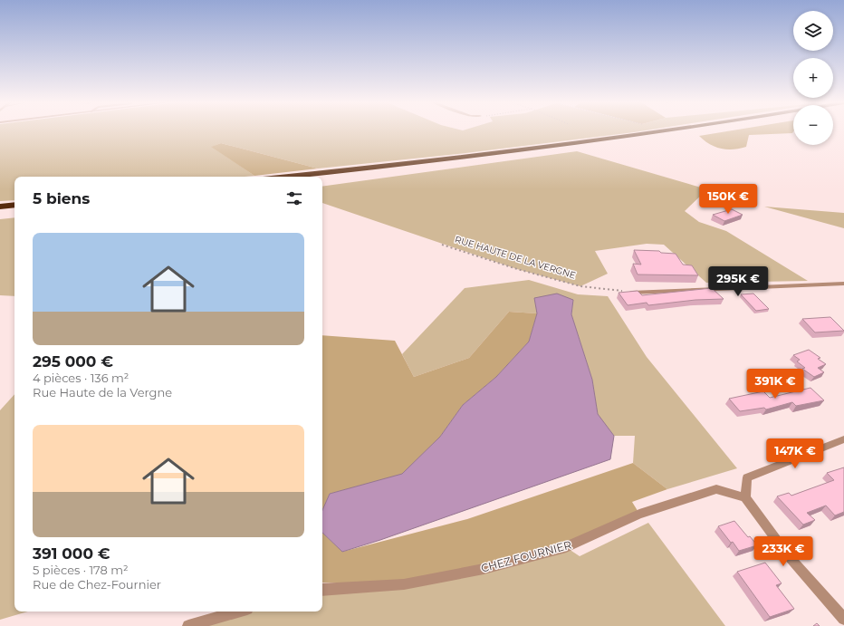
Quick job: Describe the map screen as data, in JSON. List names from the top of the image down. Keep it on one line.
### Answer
{"streets":{"street":["CHEZ FOURNIER"],"path":["RUE HAUTE DE LA VERGNE"]},"page":{"map_buttons":["+","−"],"heading":"5 biens","price":["150K €","295K €","391K €","147K €","233K €"],"list":[{"name":"295 000 €","note":"4 pièces · 136 m² · Rue Haute de la Vergne"},{"name":"391 000 €","note":"5 pièces · 178 m² · Rue de Chez-Fournier"}]}}
